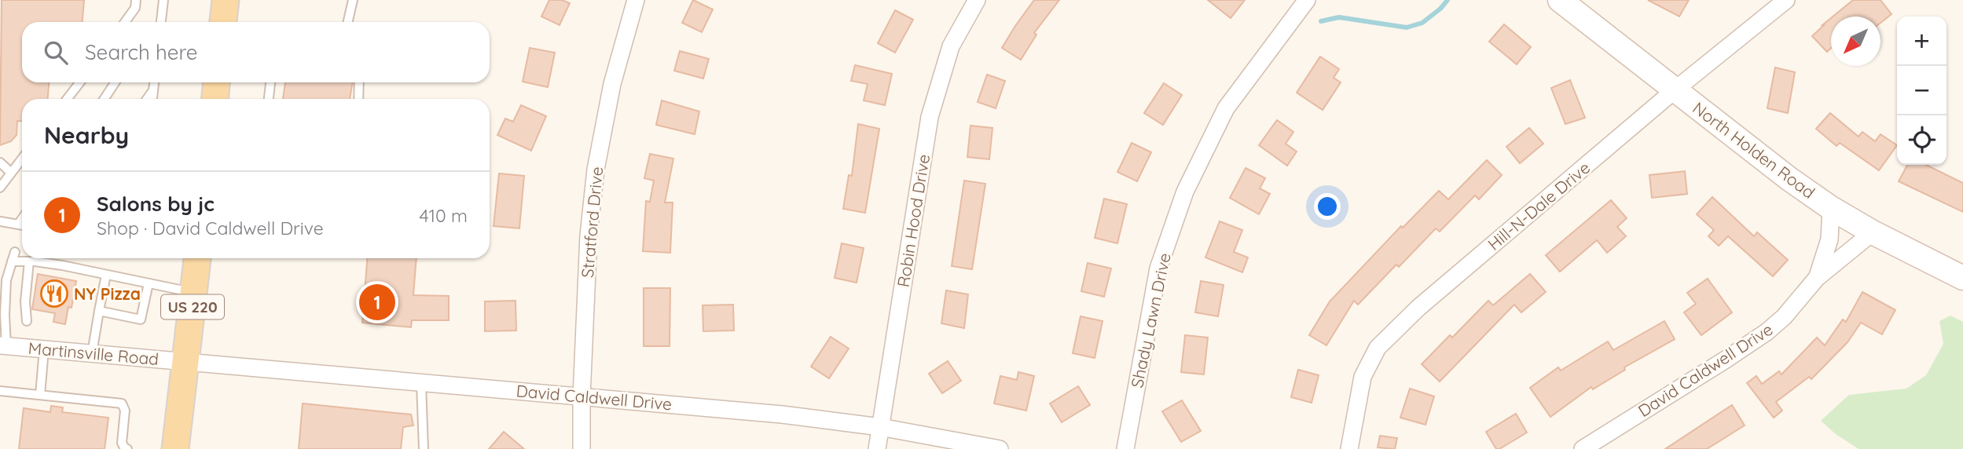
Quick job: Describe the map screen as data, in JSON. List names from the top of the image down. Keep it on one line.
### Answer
{"streets":{"main road":["North Holden Road","US 220"],"street":["Hill-N-Dale Drive","Robin Hood Drive","Stratford Drive","Shady Lawn Drive","Martinsville Road","David Caldwell Drive"]},"crossings":[["North Holden Road","Hill-N-Dale Drive"],["North Holden Road","David Caldwell Drive"],["Robin Hood Drive","David Caldwell Drive"],["Stratford Drive","David Caldwell Drive"],["US 220","Martinsville Road"],["US 220","David Caldwell Drive"],["Martinsville Road","David Caldwell Drive"]],"places":{"restaurant":["NY Pizza"]},"north":"bottom left","page":{"map_buttons":["+","−"],"search":"Search here","heading":"Nearby","list":[{"mark":"1","name":"Salons by jc","note":"Shop · David Caldwell Drive","value":"410 m"}],"pins":"1"}}
